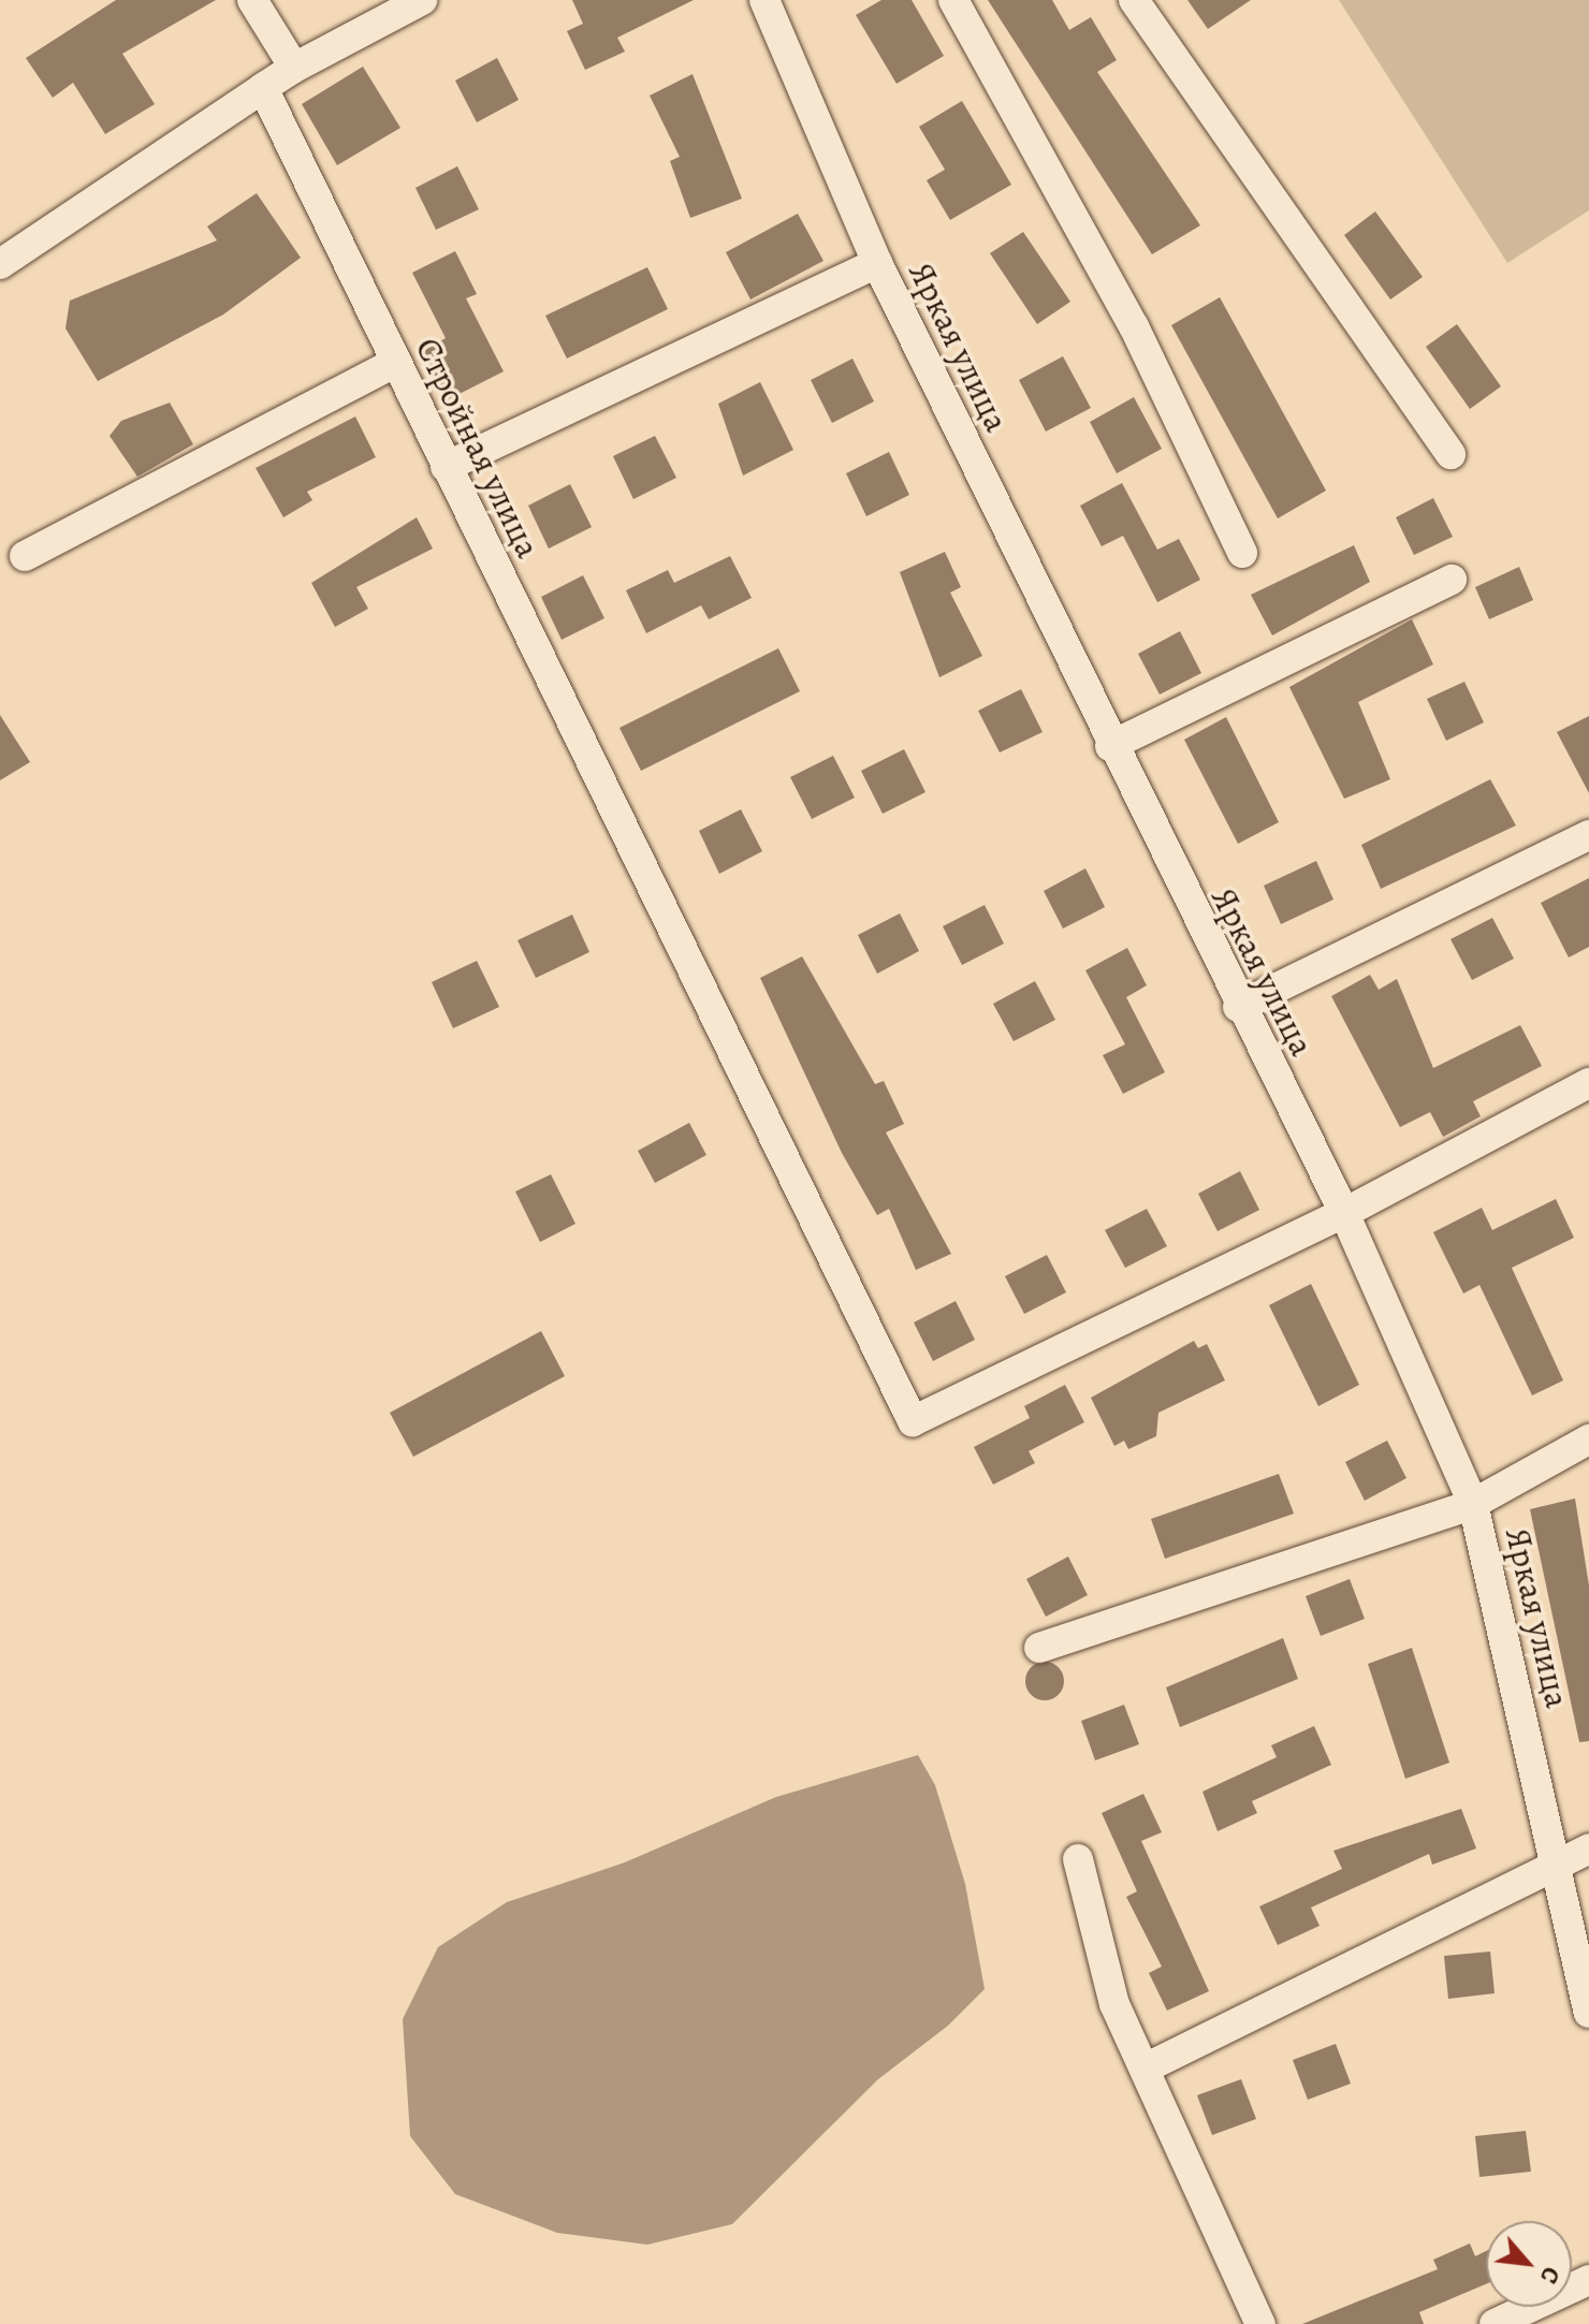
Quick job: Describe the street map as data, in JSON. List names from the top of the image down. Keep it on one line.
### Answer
{"streets":{"street":["Яркая улица","Стройная улица"]},"crossings":[["Яркая улица","Стройная улица"]],"north":"bottom right"}
